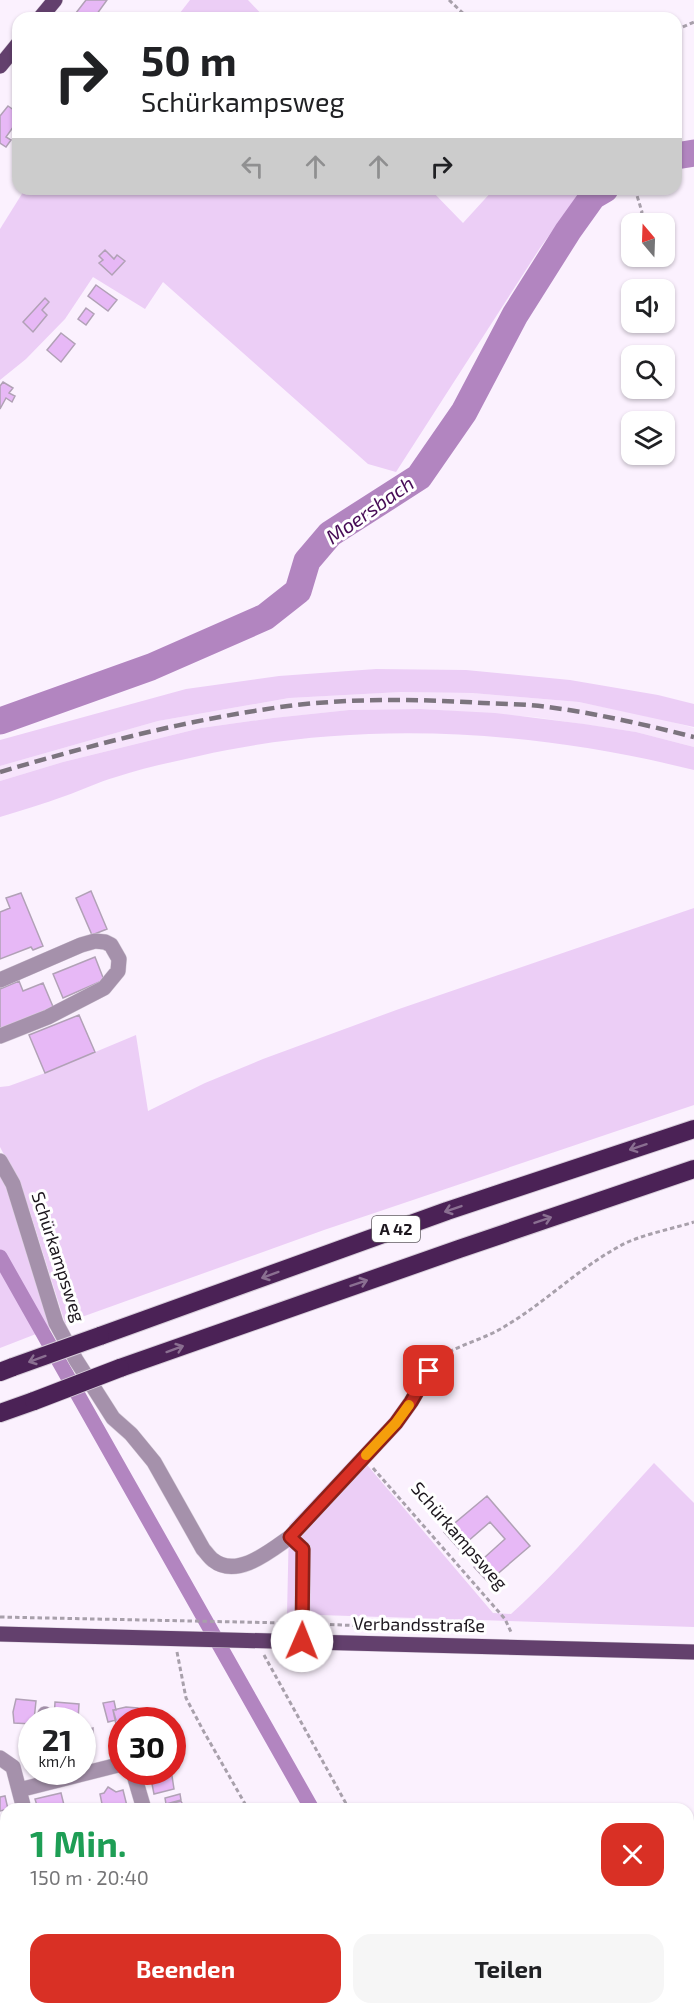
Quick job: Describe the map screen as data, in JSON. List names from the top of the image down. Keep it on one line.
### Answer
{"streets":{"highway":["A 42"],"main road":["Verbandsstraße"],"street":["Schürkampsweg"]},"crossings":[["Schürkampsweg","Verbandsstraße"]],"water":["Moersbach"],"north":"top","page":{"turn":["50 m","Schürkampsweg"],"speed":"21 km/h","limit":"30","heading":["1 Min.","150 m · 20:40"],"buttons":["Beenden","Teilen"]}}
